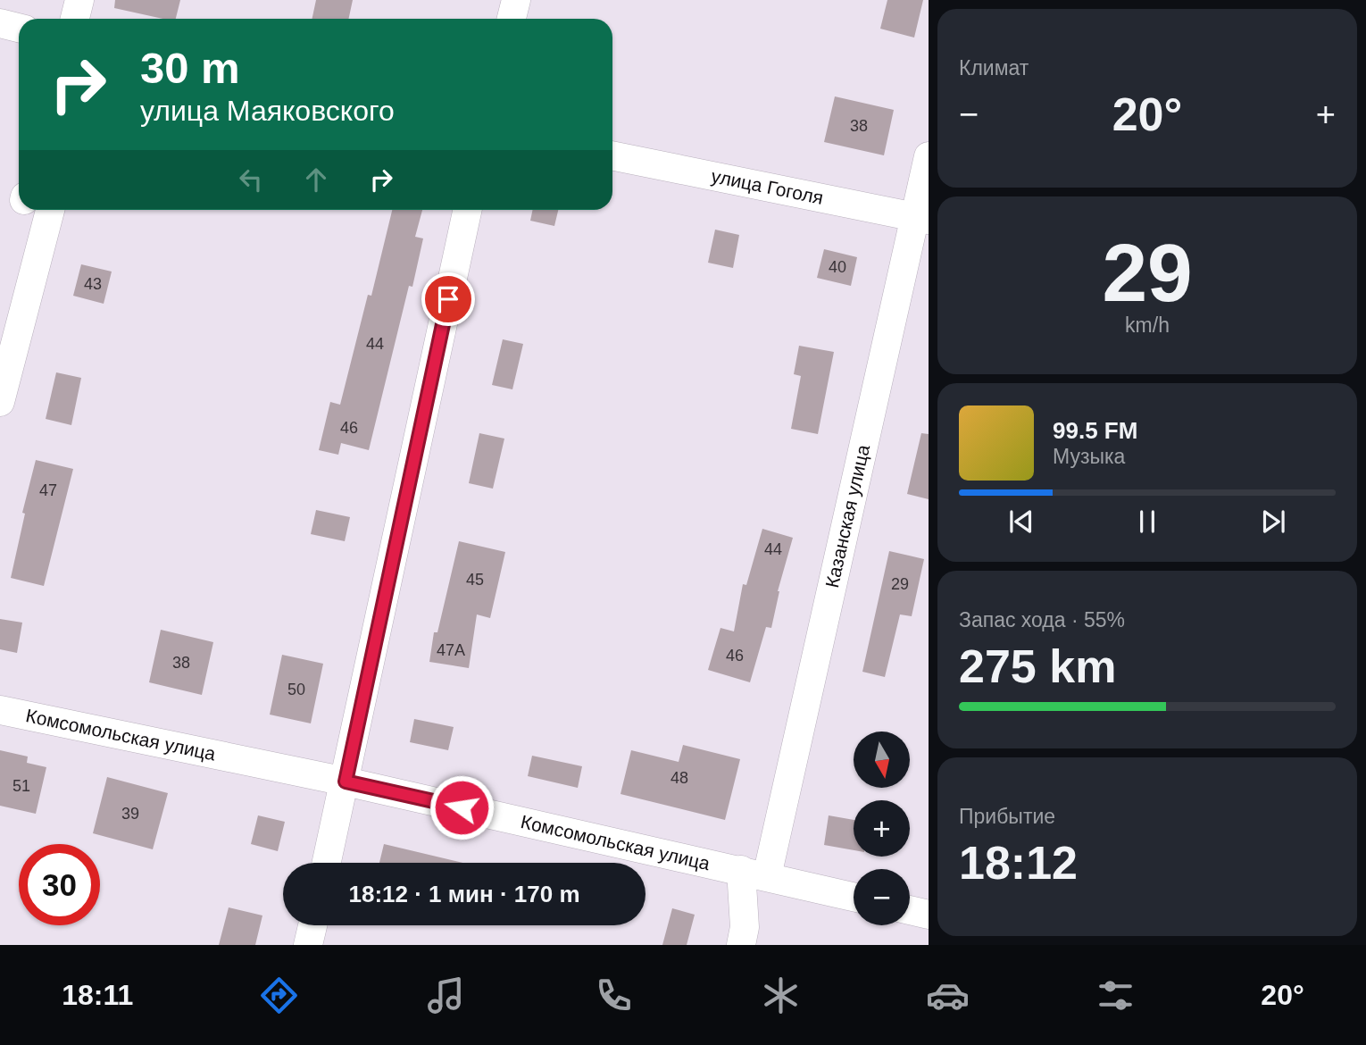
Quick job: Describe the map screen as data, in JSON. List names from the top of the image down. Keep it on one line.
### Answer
{"streets":{"street":["улица Гоголя","Казанская улица","Комсомольская улица"]},"crossings":[["улица Гоголя","Казанская улица"],["Казанская улица","Комсомольская улица"]],"house_numbers":["38","40","43","44","46","47","44","45","29","47А","46","38","50","48","51","39"],"north":"bottom","page":{"tile":["Климат",["29","km/h"],["Запас хода · 55%","275 km"],["Прибытие","18:12"]],"turn":["30 m","улица Маяковского"],"heat":["−","20°","+"],"song":["99.5 FM","Музыка"],"map_buttons":["+","−"],"limit":"30","trip":"18:12 · 1 мин · 170 m","tabs":["18:11","20°"]}}
